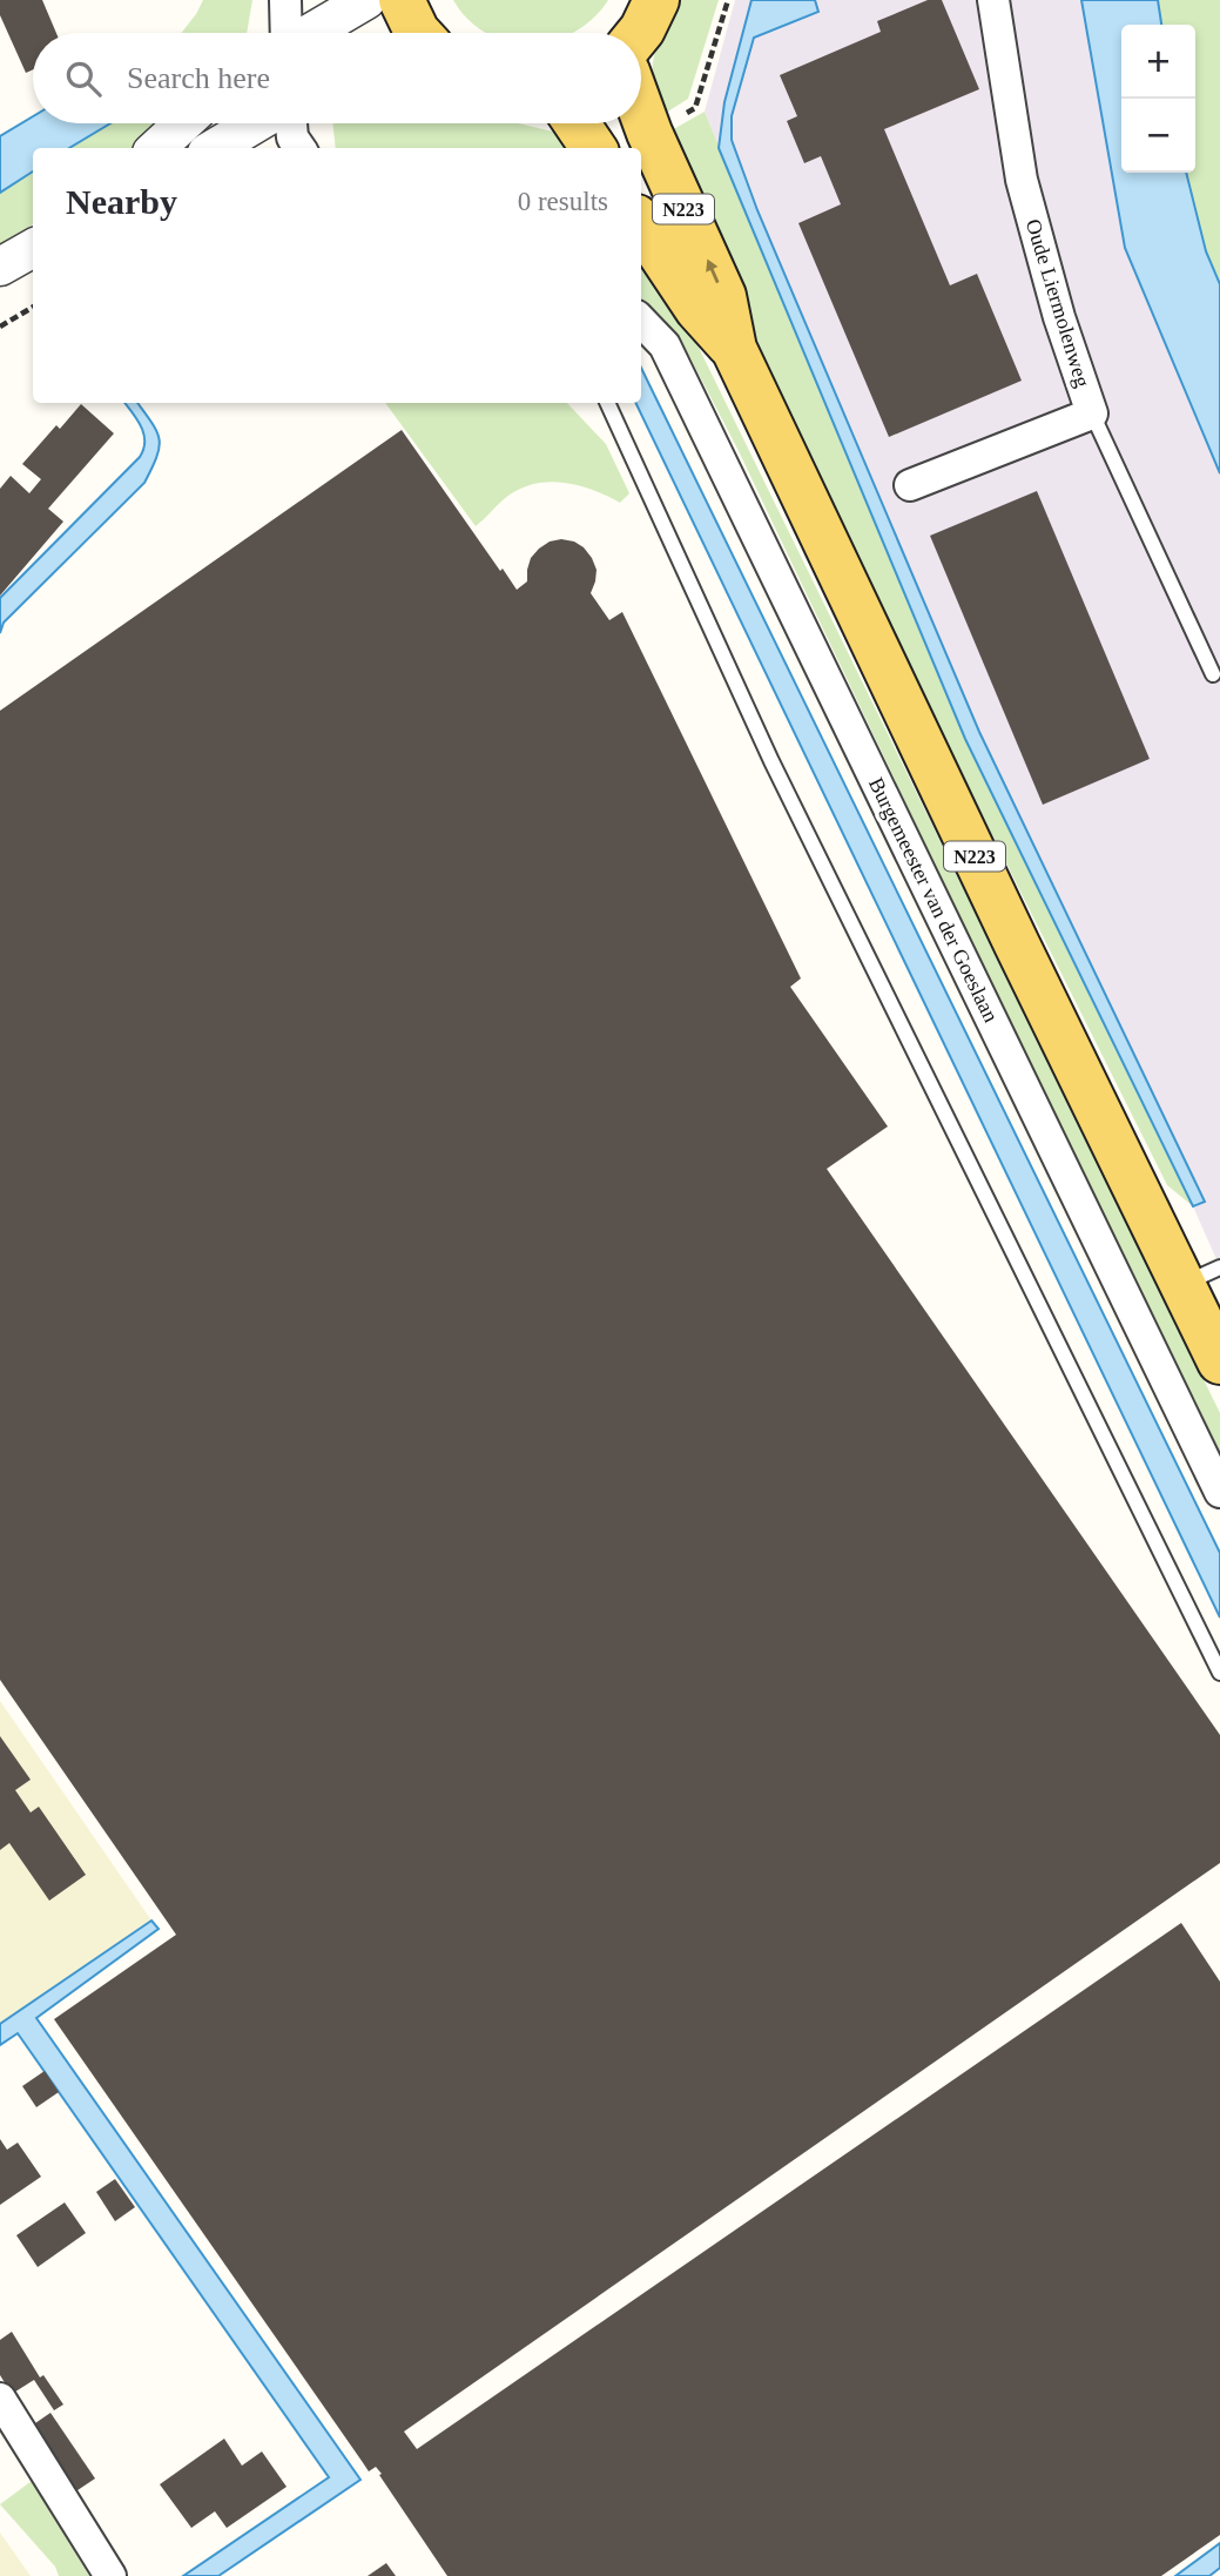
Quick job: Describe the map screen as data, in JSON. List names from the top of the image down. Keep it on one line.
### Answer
{"streets":{"main road":["N223"],"street":["Oude Liermolenweg","Burgemeester van der Goeslaan"]},"page":{"map_buttons":["+","−"],"search":"Search here","heading":["Nearby","0 results"]}}
